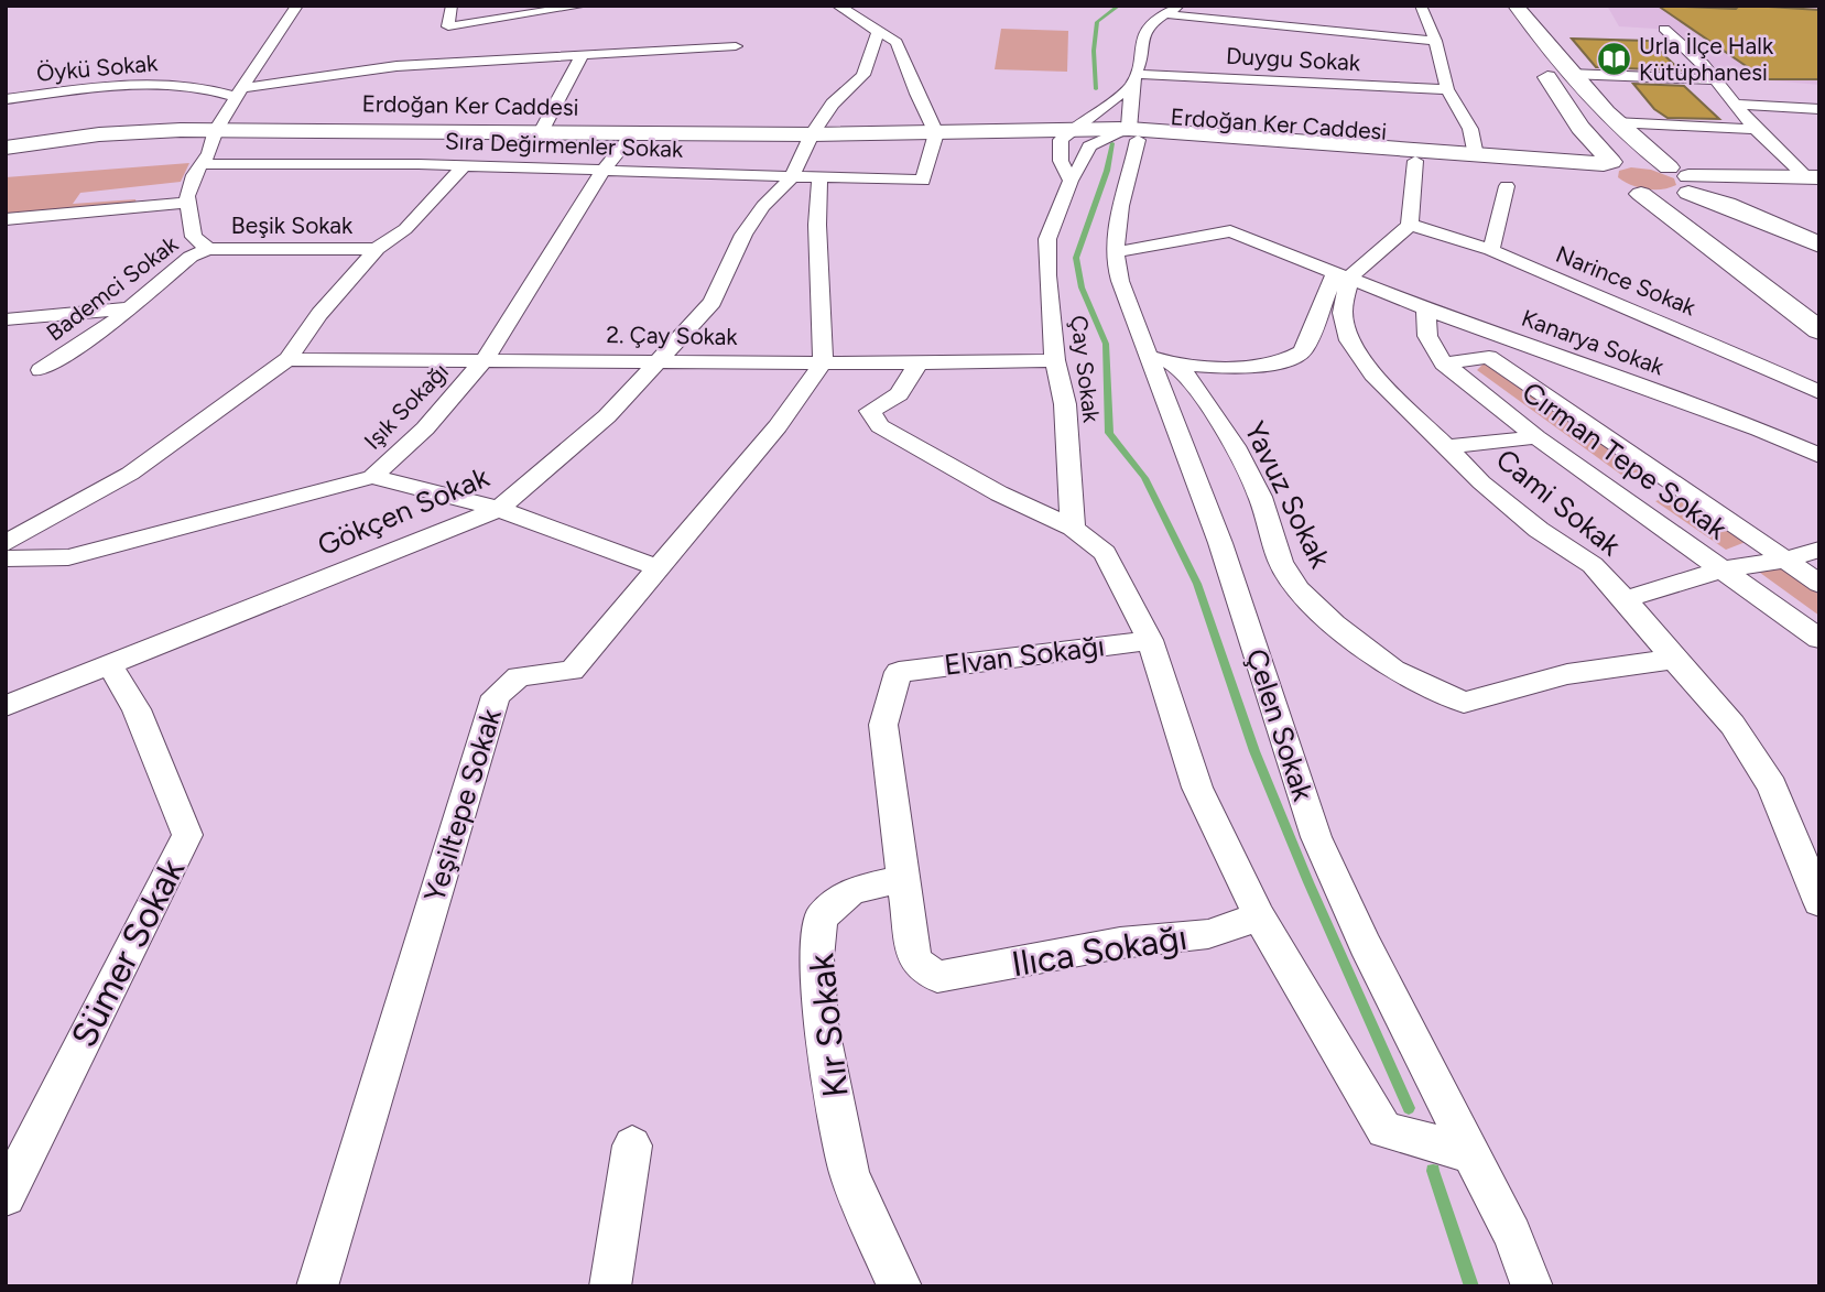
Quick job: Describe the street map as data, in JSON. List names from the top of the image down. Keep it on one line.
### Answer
{"streets":{"main road":["Erdoğan Ker Caddesi"],"street":["Duygu Sokak","Öykü Sokak","Sıra Değirmenler Sokak","Beşik Sokak","Narince Sokak","Bademci Sokak","2. Çay Sokak","Kanarya Sokak","Çay Sokak","Işık Sokağı","Cırman Tepe Sokak","Yavuz Sokak","Cami Sokak","Gökçen Sokak","Elvan Sokağı","Çelen Sokak","Yeşiltepe Sokak","Ilıca Sokağı","Sümer Sokak","Kır Sokak"]},"crossings":[["Duygu Sokak","Çelen Sokak"],["Öykü Sokak","Bademci Sokak"],["Erdoğan Ker Caddesi","Sıra Değirmenler Sokak"],["Erdoğan Ker Caddesi","Bademci Sokak"],["Erdoğan Ker Caddesi","Çay Sokak"],["Erdoğan Ker Caddesi","Işık Sokağı"],["Erdoğan Ker Caddesi","Gökçen Sokak"],["Erdoğan Ker Caddesi","Çelen Sokak"],["Sıra Değirmenler Sokak","Bademci Sokak"],["Sıra Değirmenler Sokak","Işık Sokağı"],["Sıra Değirmenler Sokak","Gökçen Sokak"],["Beşik Sokak","Bademci Sokak"],["2. Çay Sokak","Çay Sokak"],["2. Çay Sokak","Işık Sokağı"],["2. Çay Sokak","Gökçen Sokak"],["2. Çay Sokak","Yeşiltepe Sokak"],["Kanarya Sokak","Cırman Tepe Sokak"],["Kanarya Sokak","Cami Sokak"],["Kanarya Sokak","Çelen Sokak"],["Çay Sokak","Çelen Sokak"],["Yavuz Sokak","Cami Sokak"],["Yavuz Sokak","Çelen Sokak"],["Gökçen Sokak","Sümer Sokak"],["Elvan Sokağı","Ilıca Sokağı"],["Elvan Sokağı","Kır Sokak"],["Ilıca Sokağı","Kır Sokak"]],"places":{"library":["Urla İlçe Halk Kütüphanesi"]}}
